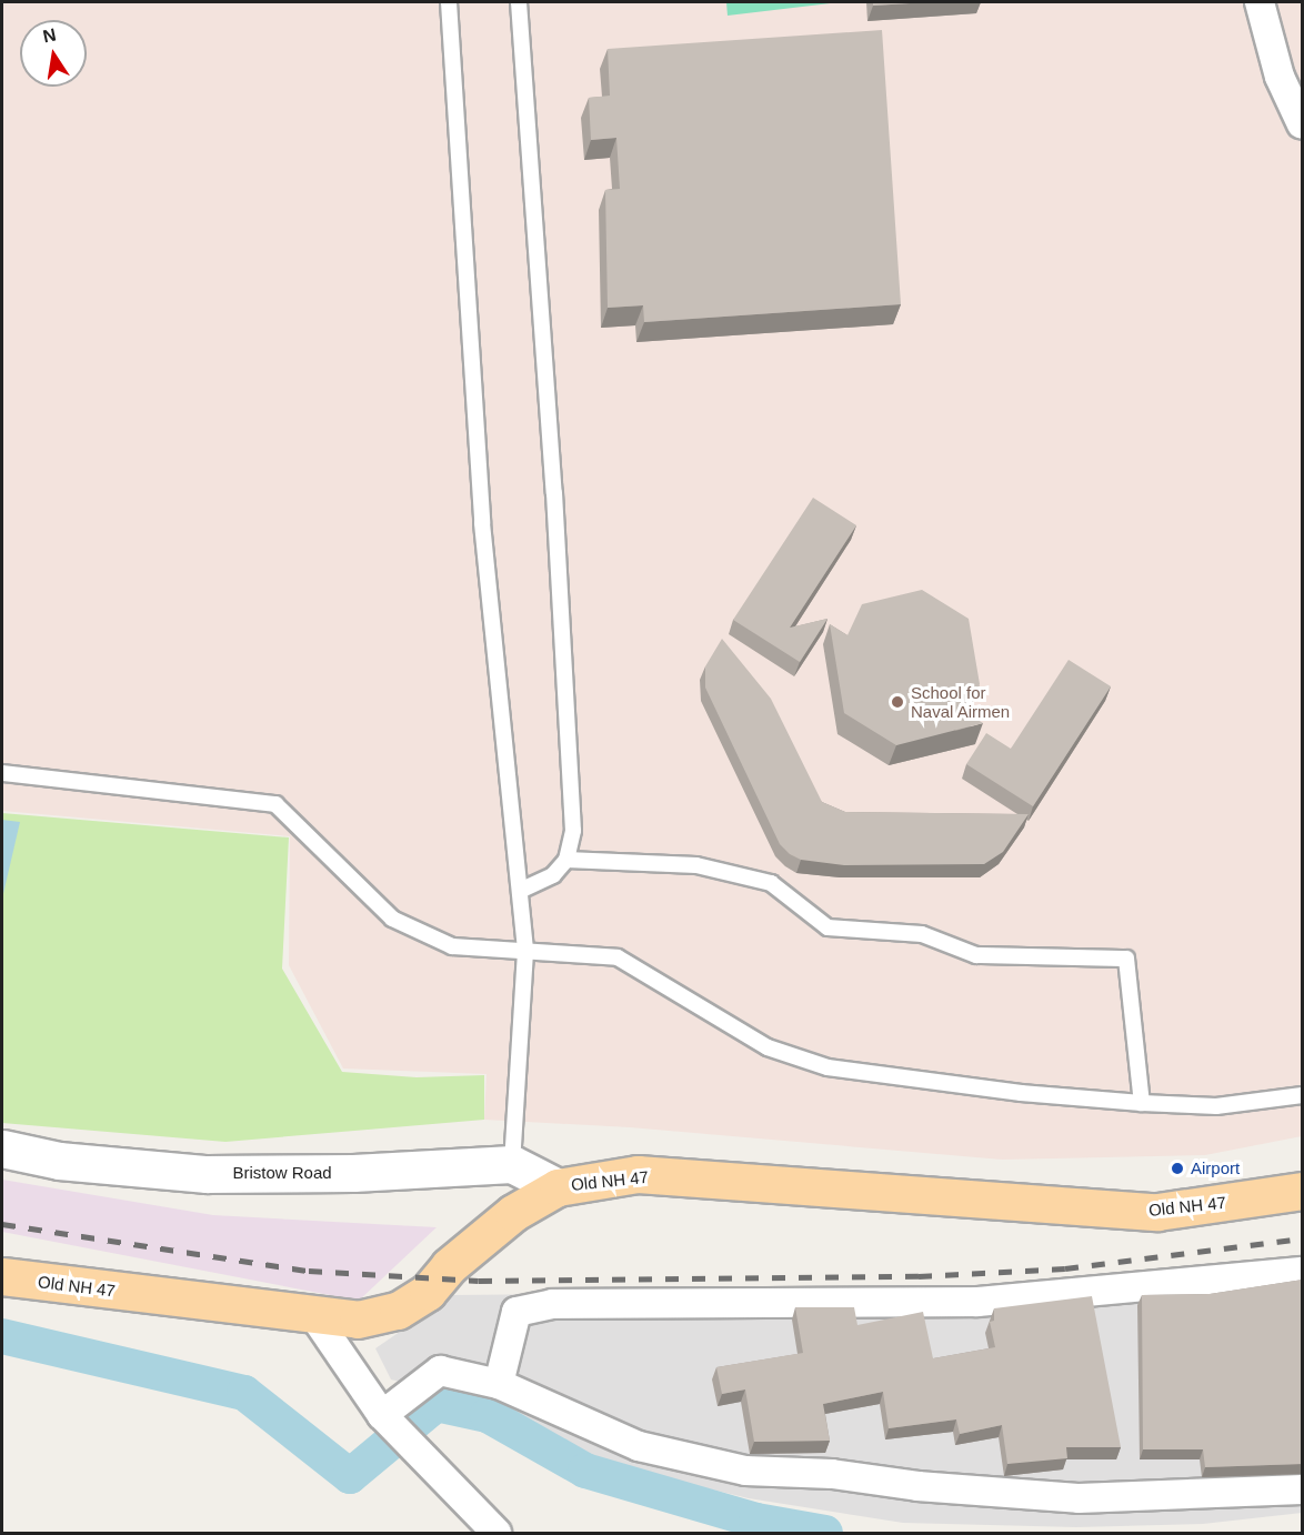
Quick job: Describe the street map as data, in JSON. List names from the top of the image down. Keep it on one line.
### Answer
{"streets":{"main road":["Old NH 47"],"street":["Bristow Road"]},"crossings":[["Bristow Road","Old NH 47"]],"places":["School for Naval Airmen","Airport"],"north":"top"}
